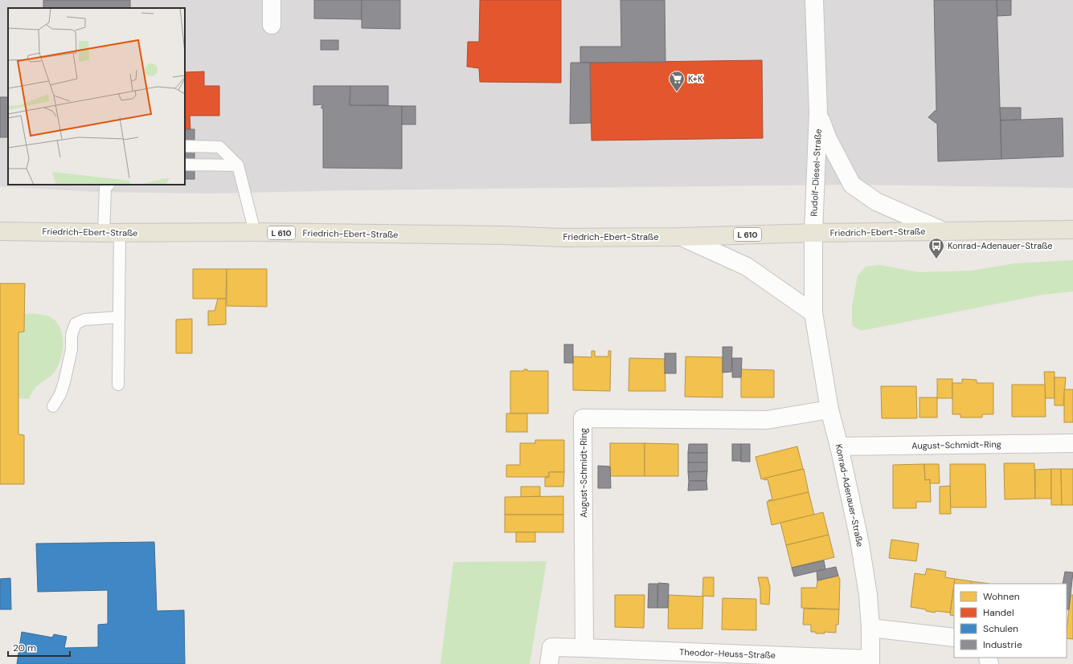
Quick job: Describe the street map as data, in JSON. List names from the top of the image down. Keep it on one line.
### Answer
{"streets":{"main road":["Friedrich-Ebert-Straße","L 610"],"street":["Rudolf-Diesel-Straße","August-Schmidt-Ring","Konrad-Adenauer-Straße","Theodor-Heuss-Straße"]},"crossings":[["Rudolf-Diesel-Straße","Friedrich-Ebert-Straße"],["Rudolf-Diesel-Straße","Konrad-Adenauer-Straße"],["Friedrich-Ebert-Straße","Konrad-Adenauer-Straße"],["August-Schmidt-Ring","Konrad-Adenauer-Straße"],["August-Schmidt-Ring","Theodor-Heuss-Straße"],["Konrad-Adenauer-Straße","Theodor-Heuss-Straße"]],"places":{"supermarket":["K+K"],"bus stop":["Konrad-Adenauer-Straße"]},"legend":["Wohnen","Handel","Schulen","Industrie"],"scale_bar":"20 m"}
